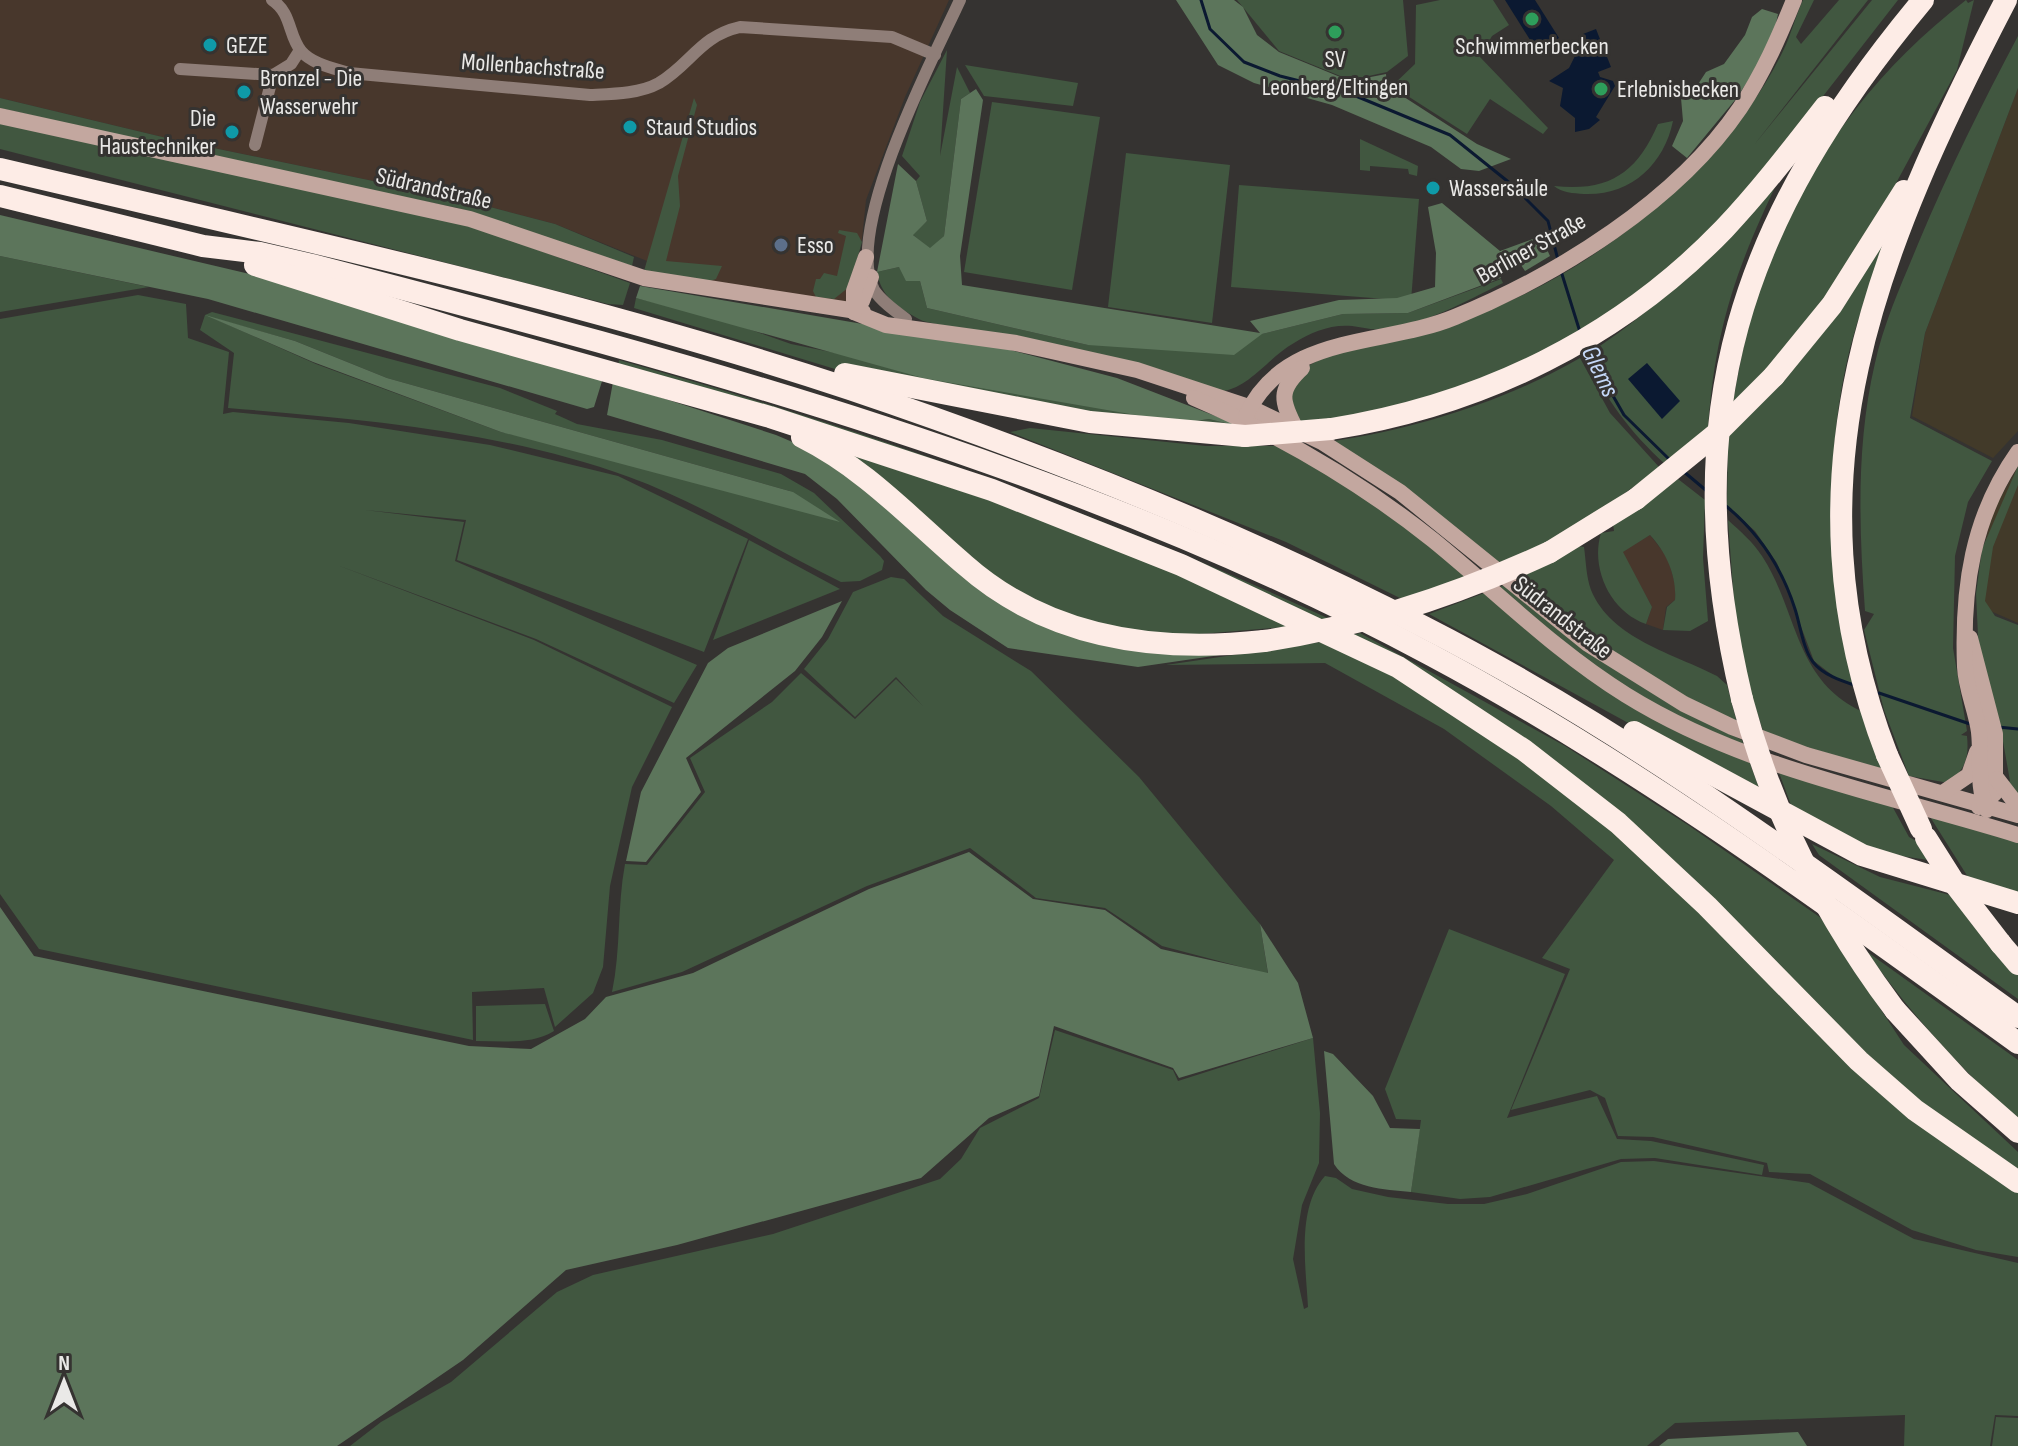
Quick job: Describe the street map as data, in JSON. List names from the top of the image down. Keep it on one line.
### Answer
{"streets":{"main road":["Südrandstraße","Berliner Straße"],"street":["Mollenbachstraße"]},"crossings":[["Südrandstraße","Berliner Straße"]],"water":["Glems"],"places":["Schwimmerbecken","SV Leonberg/Eltingen","GEZE","Erlebnisbecken","Bronzel - Die Wasserwehr","Staud Studios","Die Haustechniker","Wassersäule","Esso"],"north":"top"}
